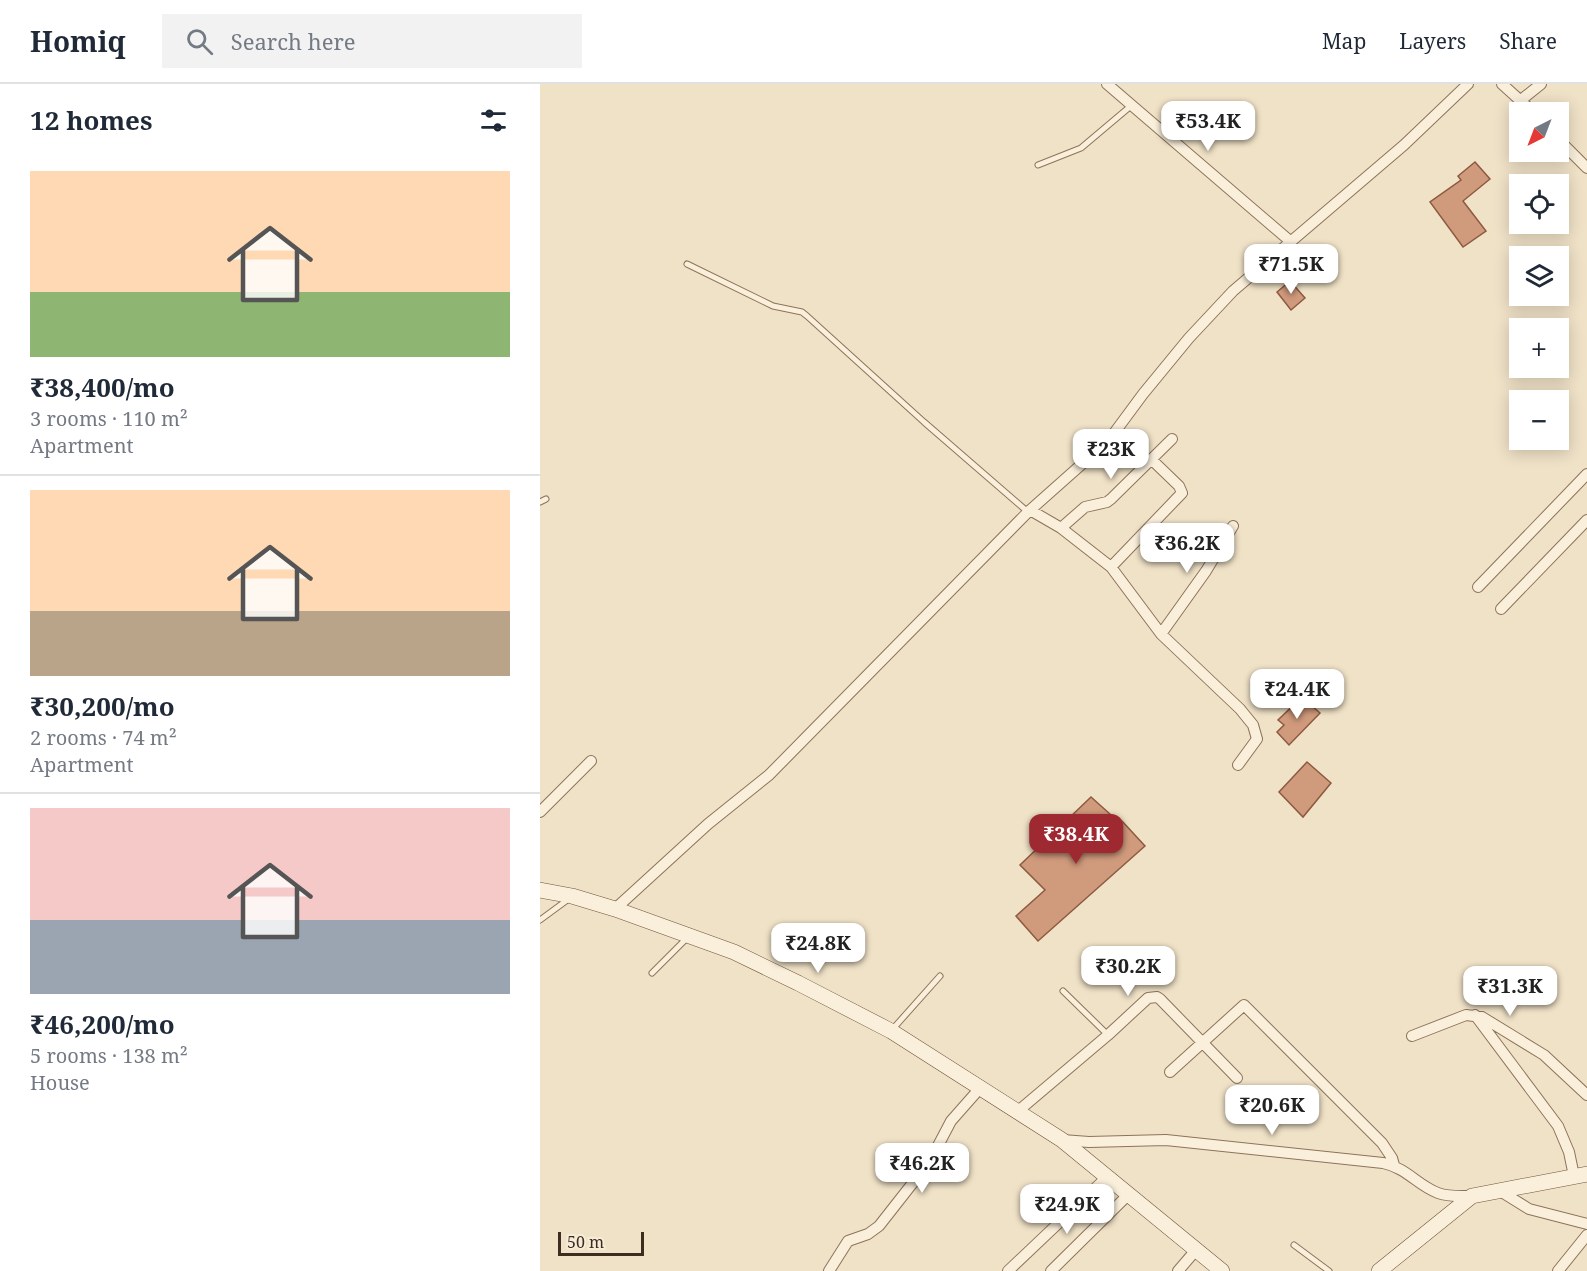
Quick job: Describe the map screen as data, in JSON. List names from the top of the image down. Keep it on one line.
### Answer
{"scale_bar":"50 m","north":"bottom left","page":{"header":"Homiq","search":"Search here","nav":["Map","Layers","Share"],"heading":"12 homes","price":["₹53.4K","₹71.5K","₹23K","₹36.2K","₹24.4K","₹38.4K","₹24.8K","₹30.2K","₹31.3K","₹20.6K","₹46.2K","₹24.9K"],"map_buttons":["+","−"],"list":[{"name":"₹38,400/mo","note":"3 rooms · 110 m² · Apartment"},{"name":"₹30,200/mo","note":"2 rooms · 74 m² · Apartment"},{"name":"₹46,200/mo","note":"5 rooms · 138 m² · House"}],"scale":"50 m"}}
